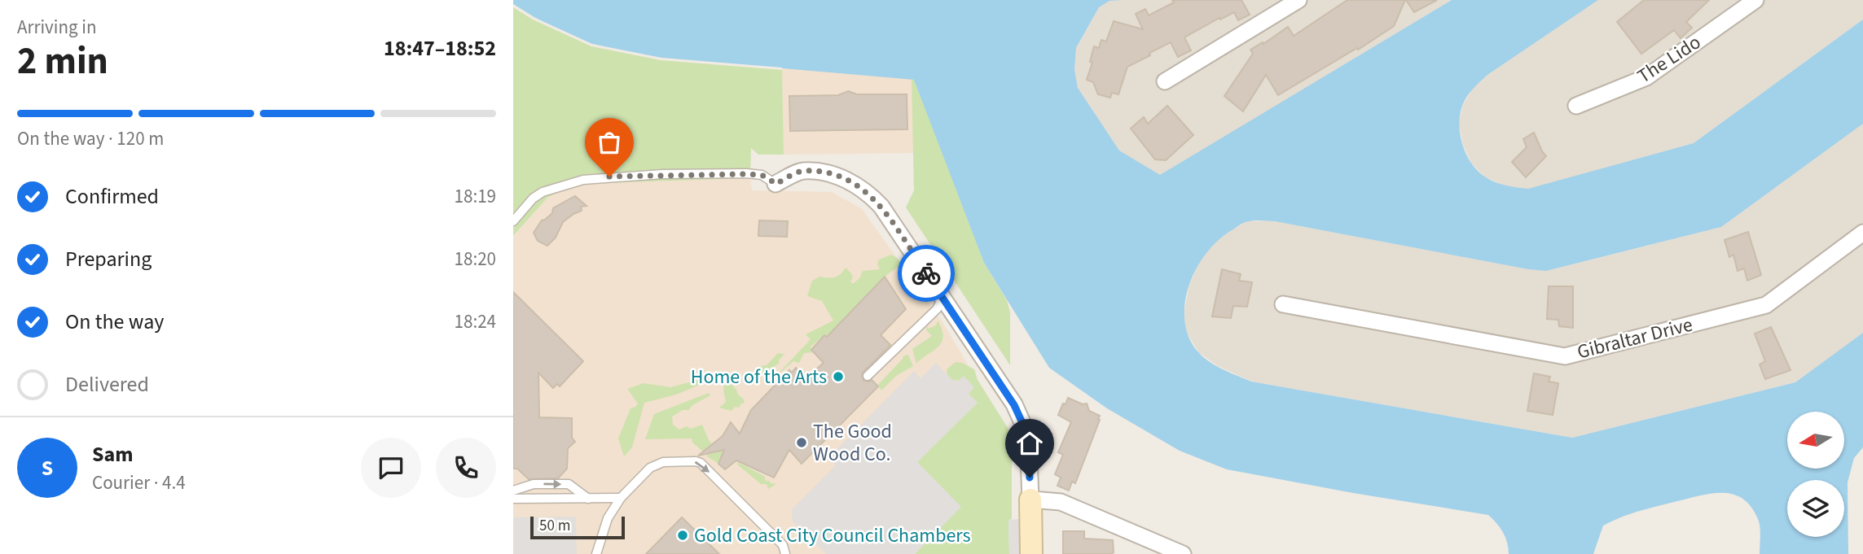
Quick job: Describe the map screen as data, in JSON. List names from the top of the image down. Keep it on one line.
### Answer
{"streets":{"street":["The Lido","Gibraltar Drive"]},"places":["Home of the Arts","The Good Wood Co.","Gold Coast City Council Chambers"],"scale_bar":"50 m","north":"left","page":{"heading":["2 min","Arriving in","18:47–18:52"],"panel":["Sam","Courier · 4.4"],"bar":"On the way · 120 m","list":[["Confirmed","18:19"],["Preparing","18:20"],["On the way","18:24"],"Delivered"],"round":"S","scale":"50 m"}}
